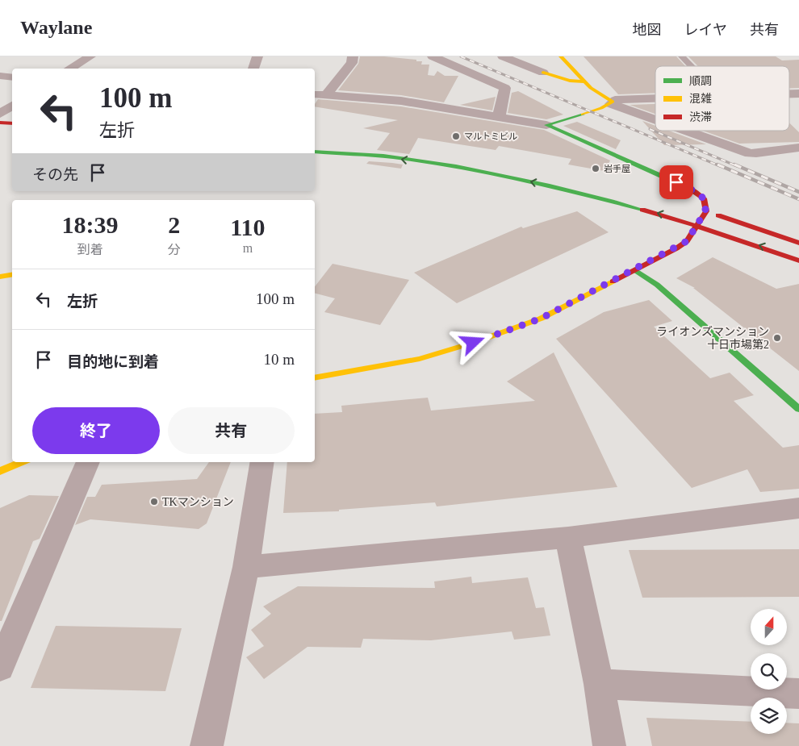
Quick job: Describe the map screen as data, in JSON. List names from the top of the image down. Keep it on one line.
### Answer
{"places":["マルトミビル","岩手屋","ライオンズマンション 十日市場第2","TKマンション"],"legend":["順調","混雑","渋滞"],"north":"top","page":{"header":"Waylane","nav":["地図","レイヤ","共有"],"turn":["100 m","左折"],"then":"その先","eta":["18:39","到着","2","分","110","m"],"list":[{"name":"左折","value":"100 m"},{"name":"目的地に到着","value":"10 m"}],"buttons":["終了","共有"]}}
